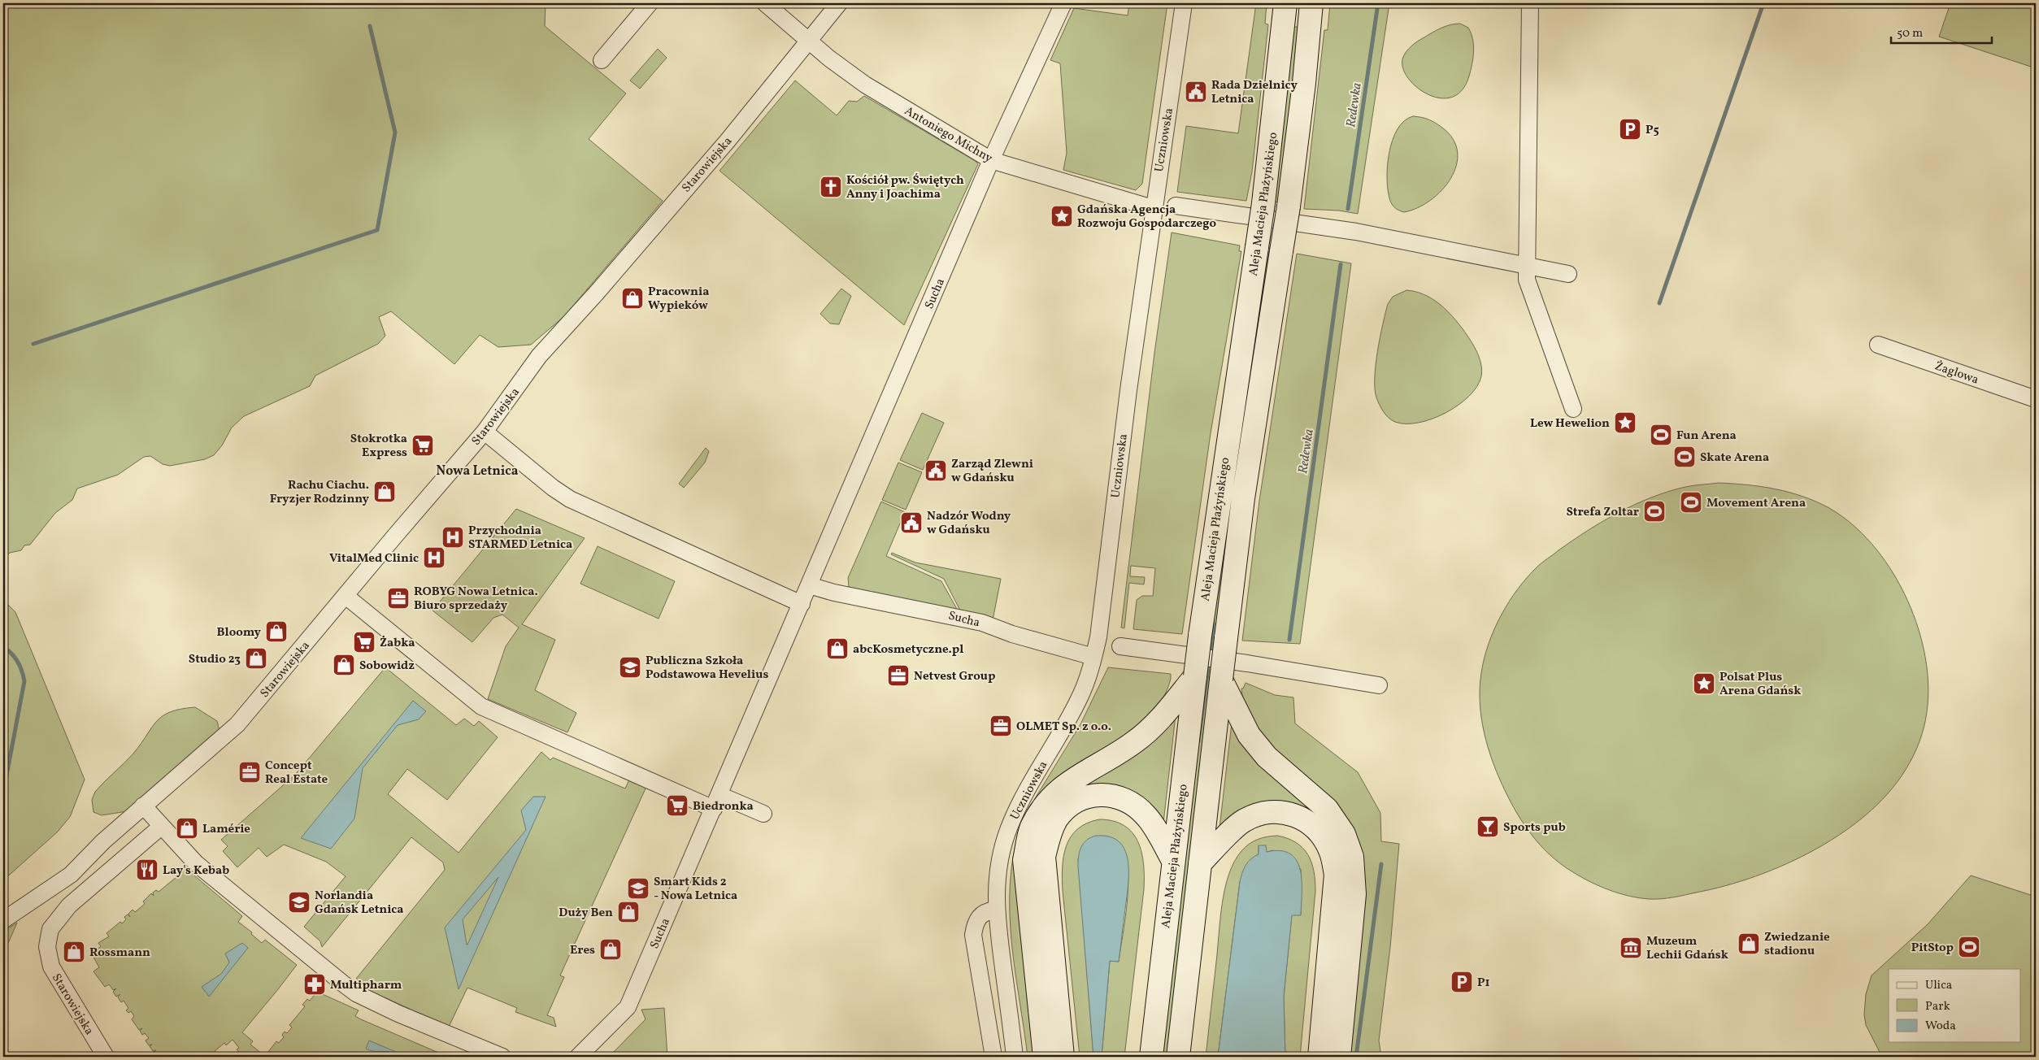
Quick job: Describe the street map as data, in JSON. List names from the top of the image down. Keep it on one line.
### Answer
{"streets":{"main road":["Aleja Macieja Płażyńskiego"],"street":["Antoniego Michny","Uczniowska","Starowiejska","Sucha","Żaglowa"]},"crossings":[["Antoniego Michny","Uczniowska"],["Antoniego Michny","Starowiejska"],["Antoniego Michny","Sucha"],["Uczniowska","Sucha"]],"districts":["Nowa Letnica"],"water":["Redewka"],"places":{"public building":["Rada Dzielnicy Letnica","Zarząd Zlewni w Gdańsku","Nadzór Wodny w Gdańsku"],"parking":["P5","P1"],"church":["Kościół pw. Świętych Anny i Joachima"],"place":["Gdańska Agencja Rozwoju Gospodarczego","Lew Hewelion","Polsat Plus Arena Gdańsk"],"shop":["Pracownia Wypieków","Rachu Ciachu. Fryzjer Rodzinny","Bloomy","abcKosmetyczne.pl","Studio 23","Sobowidz","Lamérie","Duży Ben","Zwiedzanie stadionu","Eres","Rossmann"],"sports":["Fun Arena","Skate Arena","Movement Arena","Strefa Zoltar","PitStop"],"supermarket":["Stokrotka Express","Żabka","Biedronka"],"hospital":["Przychodnia STARMED Letnica","VitalMed Clinic"],"office":["ROBYG Nowa Letnica. Biuro sprzedaży","Netvest Group","OLMET Sp. z o.o.","Concept Real Estate"],"school or university":["Publiczna Szkoła Podstawowa Hevelius","Smart Kids 2 - Nowa Letnica","Norlandia Gdańsk Letnica"],"bar":["Sports pub"],"restaurant":["Lay's Kebab"],"museum":["Muzeum Lechii Gdańsk"],"pharmacy":["Multipharm"]},"legend":["Ulica","Park","Woda"],"scale_bar":"50 m"}
